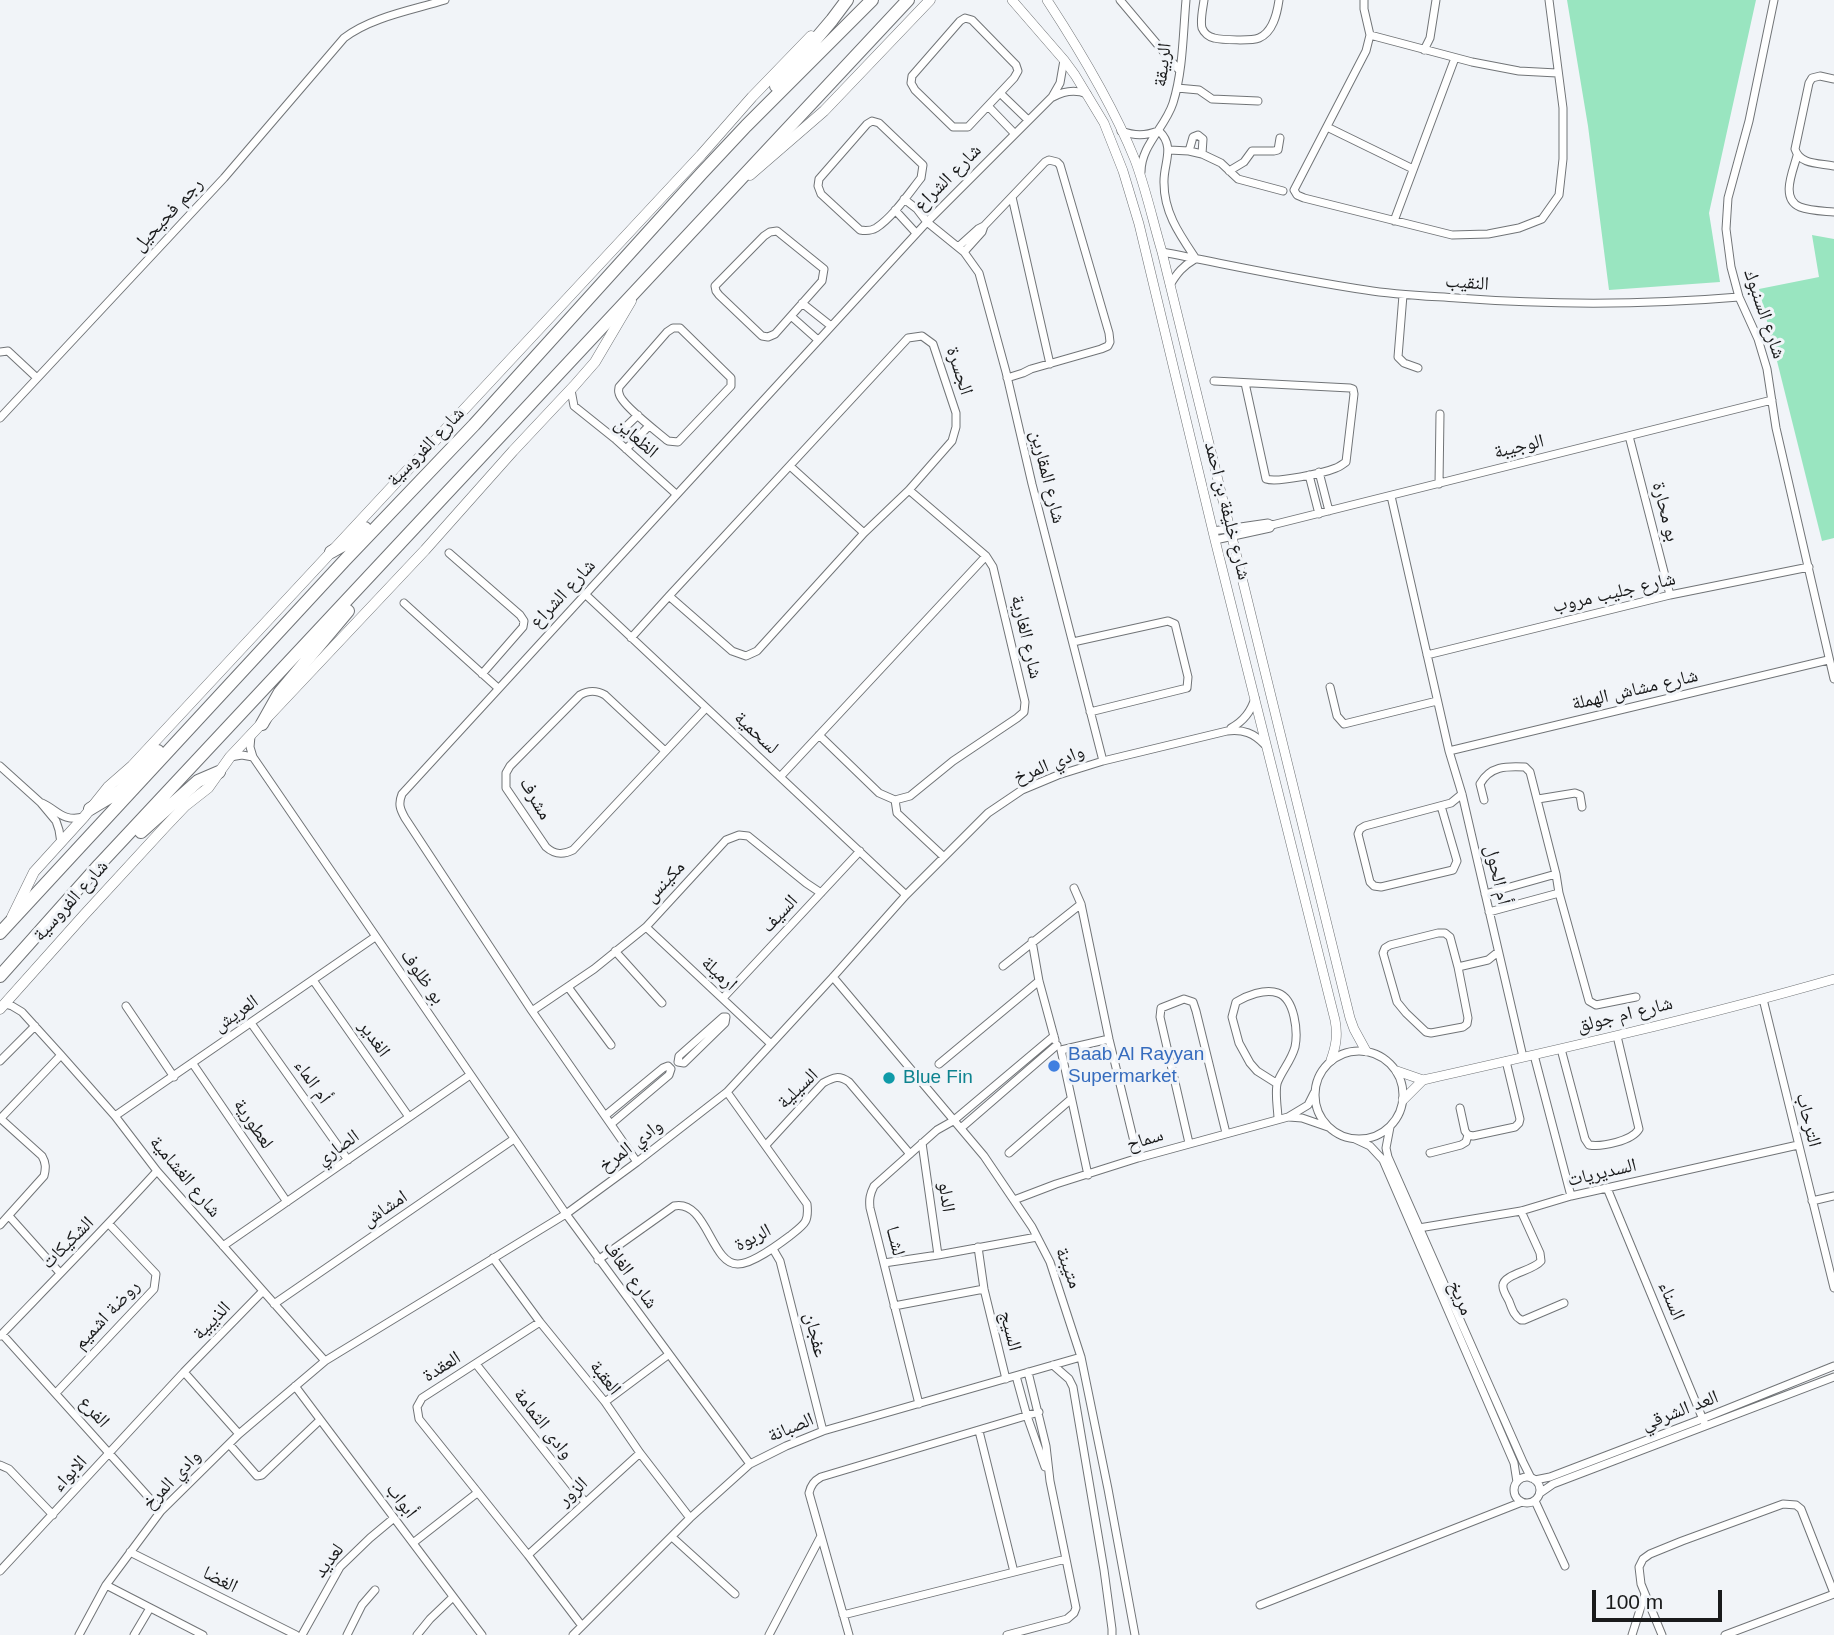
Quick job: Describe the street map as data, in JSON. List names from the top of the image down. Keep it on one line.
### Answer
{"streets":{"highway":["شارع الفروسية"],"street":["الربيقة","شارع الشراع","رجم فحيحيل","النقيب","شارع السنبوك","الجسرة","الظعاين","الوجيبة","شارع المقارين","شارع خليفة بن احمد","بو محارة","شارع جليب مروب","شارع الغارية","شارع مشاش الهملة","لسحمية","وادي المرخ","مشرف","أم الحول","مكينس","السيف","ارميلة","بو ظلوف","العريش","شارع ام جولق","الغدير","أم الماء","السيلية","الترحاب","لعطورية","سماح","الصاري","السديريات","شارع الغشامية","الدلو","امشاش","الربوة","لشــا","الشكيكات","متيبنة","شارع الغاف","مريخ","السناء","روضة اشميم","الذيبية","السيج","عفجان","العقدة","العقبة","العد الشرقي","الفرع","وادى الثمامة","الصبانة","الابواء","الزور","أبواب","لعديد","الغضا"]},"crossings":[["الربيقة","شارع خليفة بن احمد"],["شارع الشراع","الظعاين"],["شارع الشراع","شارع المقارين"],["شارع الشراع","شارع خليفة بن احمد"],["شارع الشراع","لسحمية"],["شارع الشراع","وادي المرخ"],["شارع الشراع","مكينس"],["النقيب","شارع السنبوك"],["النقيب","شارع خليفة بن احمد"],["شارع السنبوك","الوجيبة"],["شارع السنبوك","شارع جليب مروب"],["شارع السنبوك","شارع مشاش الهملة"],["الجسرة","لسحمية"],["شارع الفروسية","بو ظلوف"],["شارع الفروسية","شارع الغشامية"],["الوجيبة","شارع خليفة بن احمد"],["الوجيبة","بو محارة"],["الوجيبة","أم الحول"],["شارع المقارين","وادي المرخ"],["شارع خليفة بن احمد","وادي المرخ"],["شارع خليفة بن احمد","سماح"],["شارع خليفة بن احمد","مريخ"],["بو محارة","شارع جليب مروب"],["شارع جليب مروب","أم الحول"],["شارع مشاش الهملة","أم الحول"],["لسحمية","وادي المرخ"],["لسحمية","مشرف"],["لسحمية","السيف"],["وادي المرخ","ارميلة"],["وادي المرخ","بو ظلوف"],["وادي المرخ","شارع الغشامية"],["وادي المرخ","الربوة"],["وادي المرخ","متيبنة"],["وادي المرخ","شارع الغاف"],["وادي المرخ","العقبة"],["وادي المرخ","الفرع"],["وادي المرخ","أبواب"],["وادي المرخ","الغضا"],["أم الحول","شارع ام جولق"],["مكينس","السيف"],["مكينس","ارميلة"],["السيف","ارميلة"],["بو ظلوف","العريش"],["بو ظلوف","الصاري"],["بو ظلوف","امشاش"],["بو ظلوف","شارع الغاف"],["العريش","الغدير"],["العريش","أم الماء"],["العريش","لعطورية"],["العريش","شارع الغشامية"],["شارع ام جولق","الترحاب"],["الغدير","الصاري"],["أم الماء","الصاري"],["السيلية","الربوة"],["السيلية","لشــا"],["الترحاب","السديريات"],["لعطورية","الصاري"],["سماح","متيبنة"],["سماح","مريخ"],["الصاري","شارع الغشامية"],["السديريات","مريخ"],["السديريات","السناء"],["شارع الغشامية","امشاش"],["شارع الغشامية","الشكيكات"],["شارع الغشامية","الذيبية"],["الدلو","لشــا"],["الربوة","شارع الغاف"],["الربوة","عفجان"],["لشــا","متيبنة"],["لشــا","السيج"],["لشــا","الصبانة"],["الشكيكات","روضة اشميم"],["الشكيكات","الفرع"],["متيبنة","الصبانة"],["شارع الغاف","الصبانة"],["مريخ","العد الشرقي"],["السناء","العد الشرقي"],["روضة اشميم","الفرع"],["الذيبية","الفرع"],["الذيبية","الابواء"],["السيج","الصبانة"],["عفجان","الصبانة"],["العقدة","العقبة"],["العقدة","وادى الثمامة"],["العقدة","الصبانة"],["العقدة","الزور"],["العقبة","الصبانة"],["العقبة","الزور"],["الفرع","الابواء"],["وادى الثمامة","الزور"],["أبواب","لعديد"]],"places":["Baab Al Rayyan Supermarket","Blue Fin"],"scale_bar":"100 m"}
